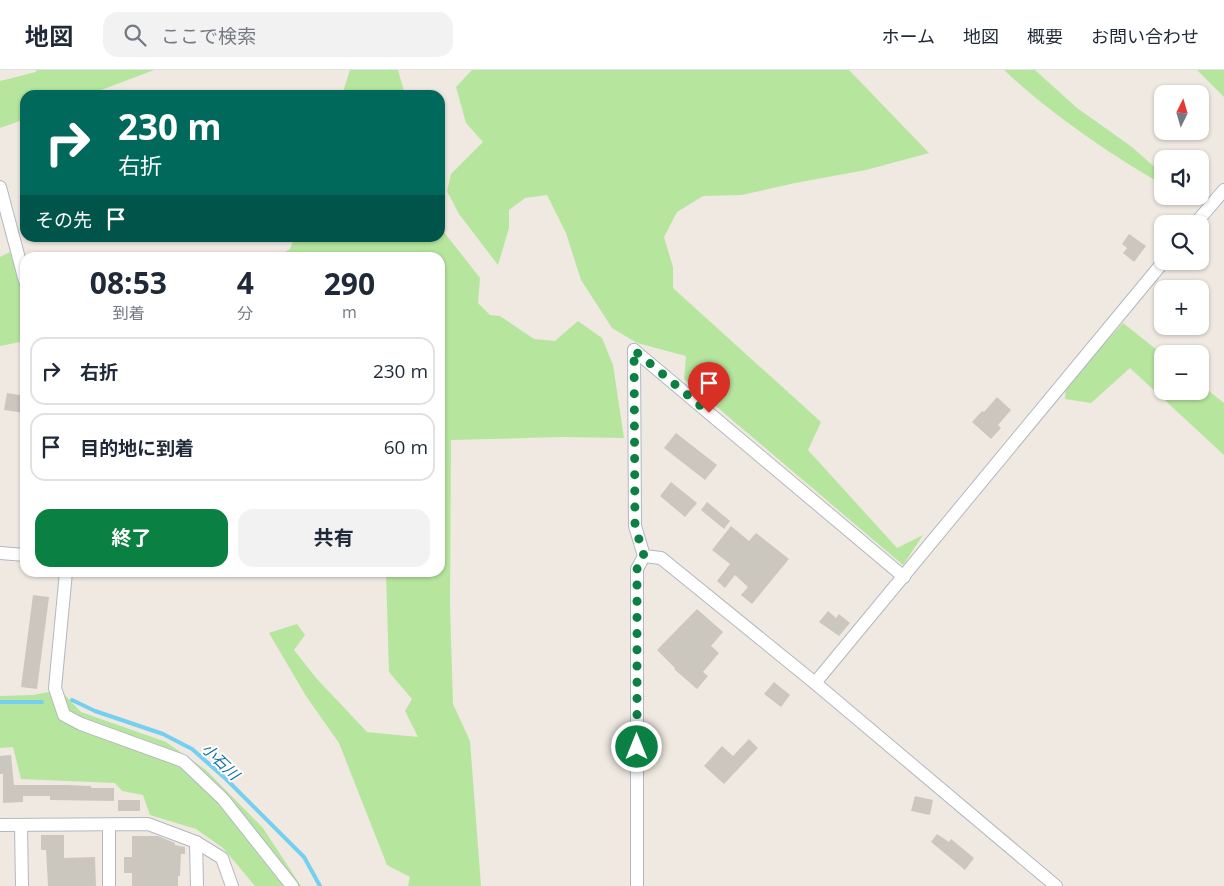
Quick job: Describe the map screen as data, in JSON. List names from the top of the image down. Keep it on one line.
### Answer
{"water":["小石川"],"north":"top","page":{"header":"地図","search":"ここで検索","nav":["ホーム","地図","概要","お問い合わせ"],"map_buttons":["+","−"],"turn":["230 m","右折"],"then":"その先","eta":["08:53","到着","4","分","290","m"],"list":[{"name":"右折","value":"230 m"},{"name":"目的地に到着","value":"60 m"}],"buttons":["終了","共有"]}}
